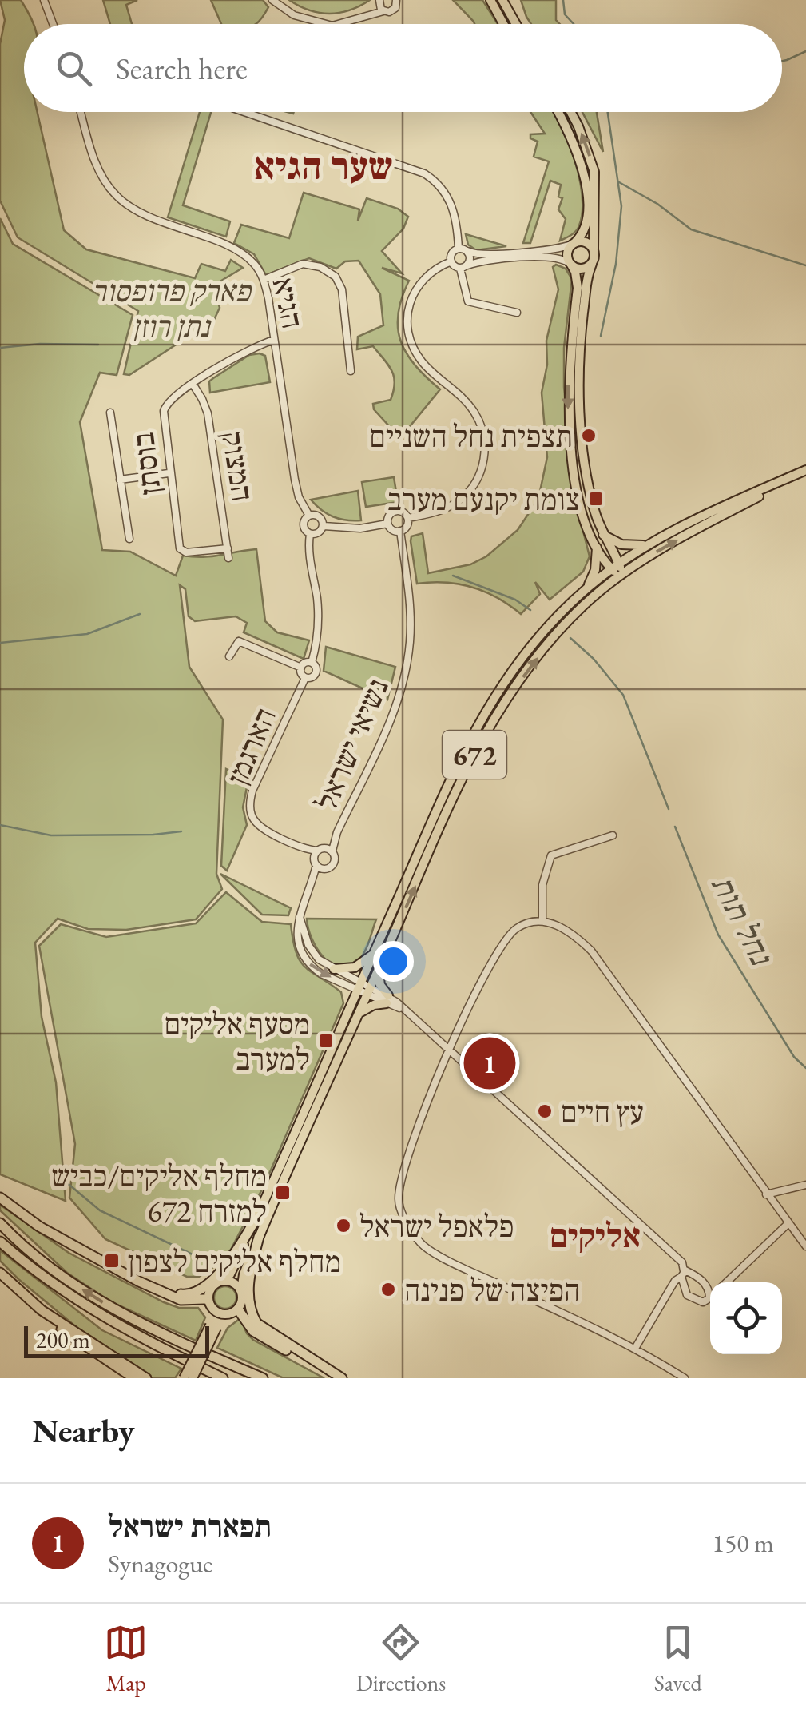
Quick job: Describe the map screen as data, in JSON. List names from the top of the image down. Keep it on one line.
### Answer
{"streets":{"main road":["672"],"street":["הגיא","בוסתן","המצוק","נשיאי ישראל","הארגמן"]},"crossings":[["הגיא","בוסתן"],["בוסתן","המצוק"],["נשיאי ישראל","הארגמן"],["נשיאי ישראל","672"]],"districts":["שער הגיא","אליקים"],"water":["נחל תות"],"parks":["פארק פרופסור נתן רוזן"],"places":{"other":["תצפית נחל השניים","עץ חיים","פלאפל ישראל","הפיצה של פנינה"],"transit":["צומת יקנעם מערב","מסעף אליקים למערב","מחלף אליקים/כביש 672 למזרח","מחלף אליקים לצפון"]},"scale_bar":"200 m","page":{"search":"Search here","pins":"1","scale":"200 m","heading":"Nearby","list":[{"mark":"1","name":"תפארת ישראל","note":"Synagogue","value":"150 m"}],"nav":["Map","Directions","Saved"]}}
